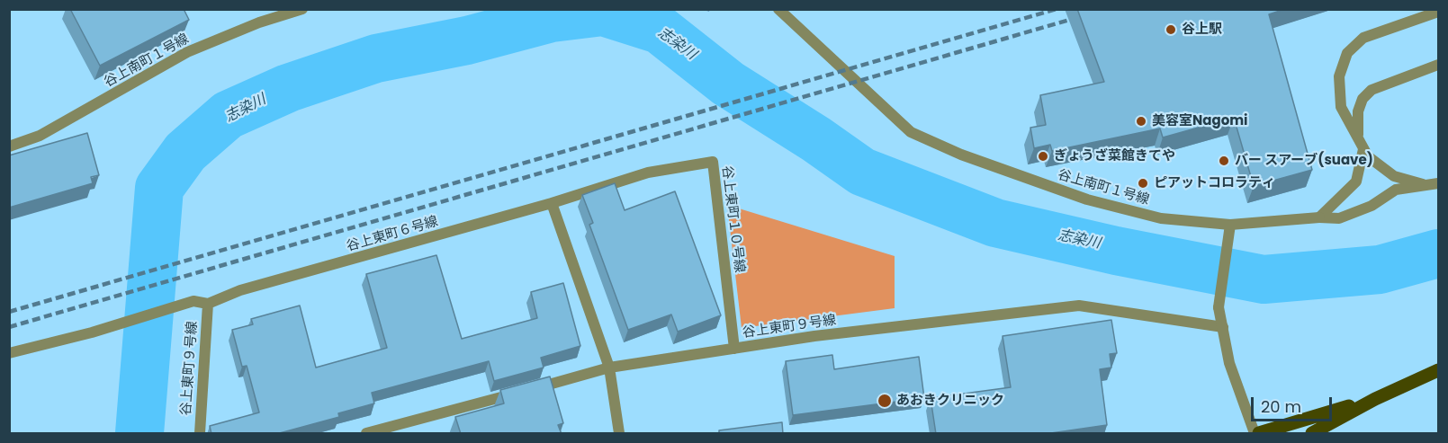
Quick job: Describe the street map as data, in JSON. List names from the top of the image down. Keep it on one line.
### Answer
{"streets":{"street":["谷上南町１号線","谷上東町１０号線","谷上東町６号線","谷上東町９号線"]},"crossings":[["谷上東町１０号線","谷上東町６号線"],["谷上東町１０号線","谷上東町９号線"],["谷上東町６号線","谷上東町９号線"]],"water":["志染川"],"places":["谷上駅","美容室Nagomi","ぎょうざ菜館きてや","バー スアーブ(suave)","ピアットコロラティ","あおきクリニック"],"scale_bar":"20 m"}
